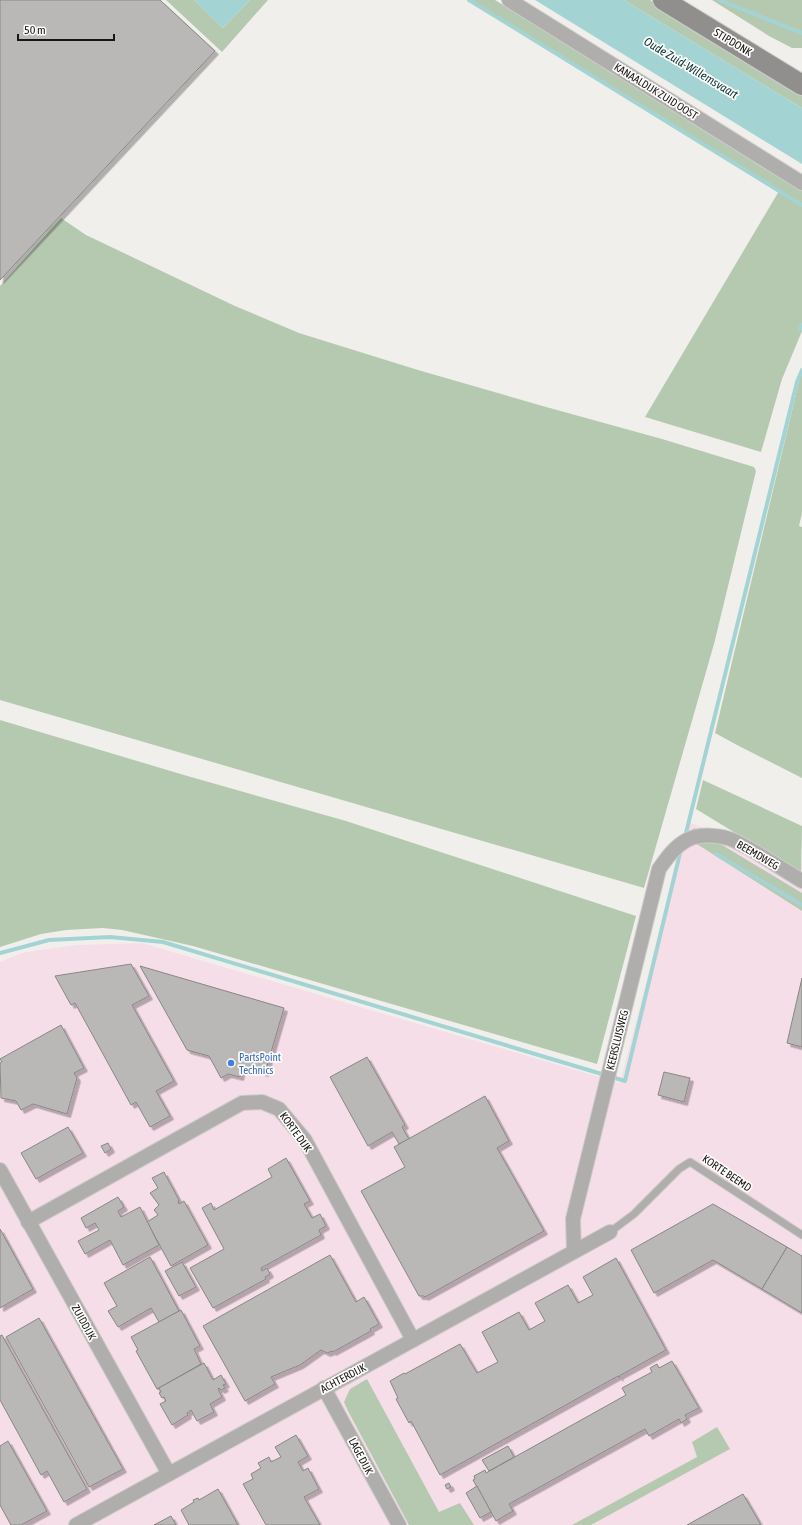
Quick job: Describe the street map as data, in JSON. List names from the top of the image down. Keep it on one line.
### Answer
{"streets":{"main road":["STIPDONK"],"street":["KANAALDIJK ZUID OOST","BEEMDWEG","KEERSLUISWEG","KORTE DIJK","ZUIDDIJK","ACHTERDIJK","LAGE DIJK"],"lane":["KORTE BEEMD"]},"crossings":[["BEEMDWEG","KEERSLUISWEG"],["KEERSLUISWEG","ACHTERDIJK"],["KORTE DIJK","ZUIDDIJK"],["KORTE DIJK","ACHTERDIJK"],["KORTE BEEMD","ACHTERDIJK"],["ZUIDDIJK","ACHTERDIJK"],["ACHTERDIJK","LAGE DIJK"]],"water":["Oude Zuid-Willemsvaart"],"places":["PartsPoint Technics"],"scale_bar":"50 m"}
